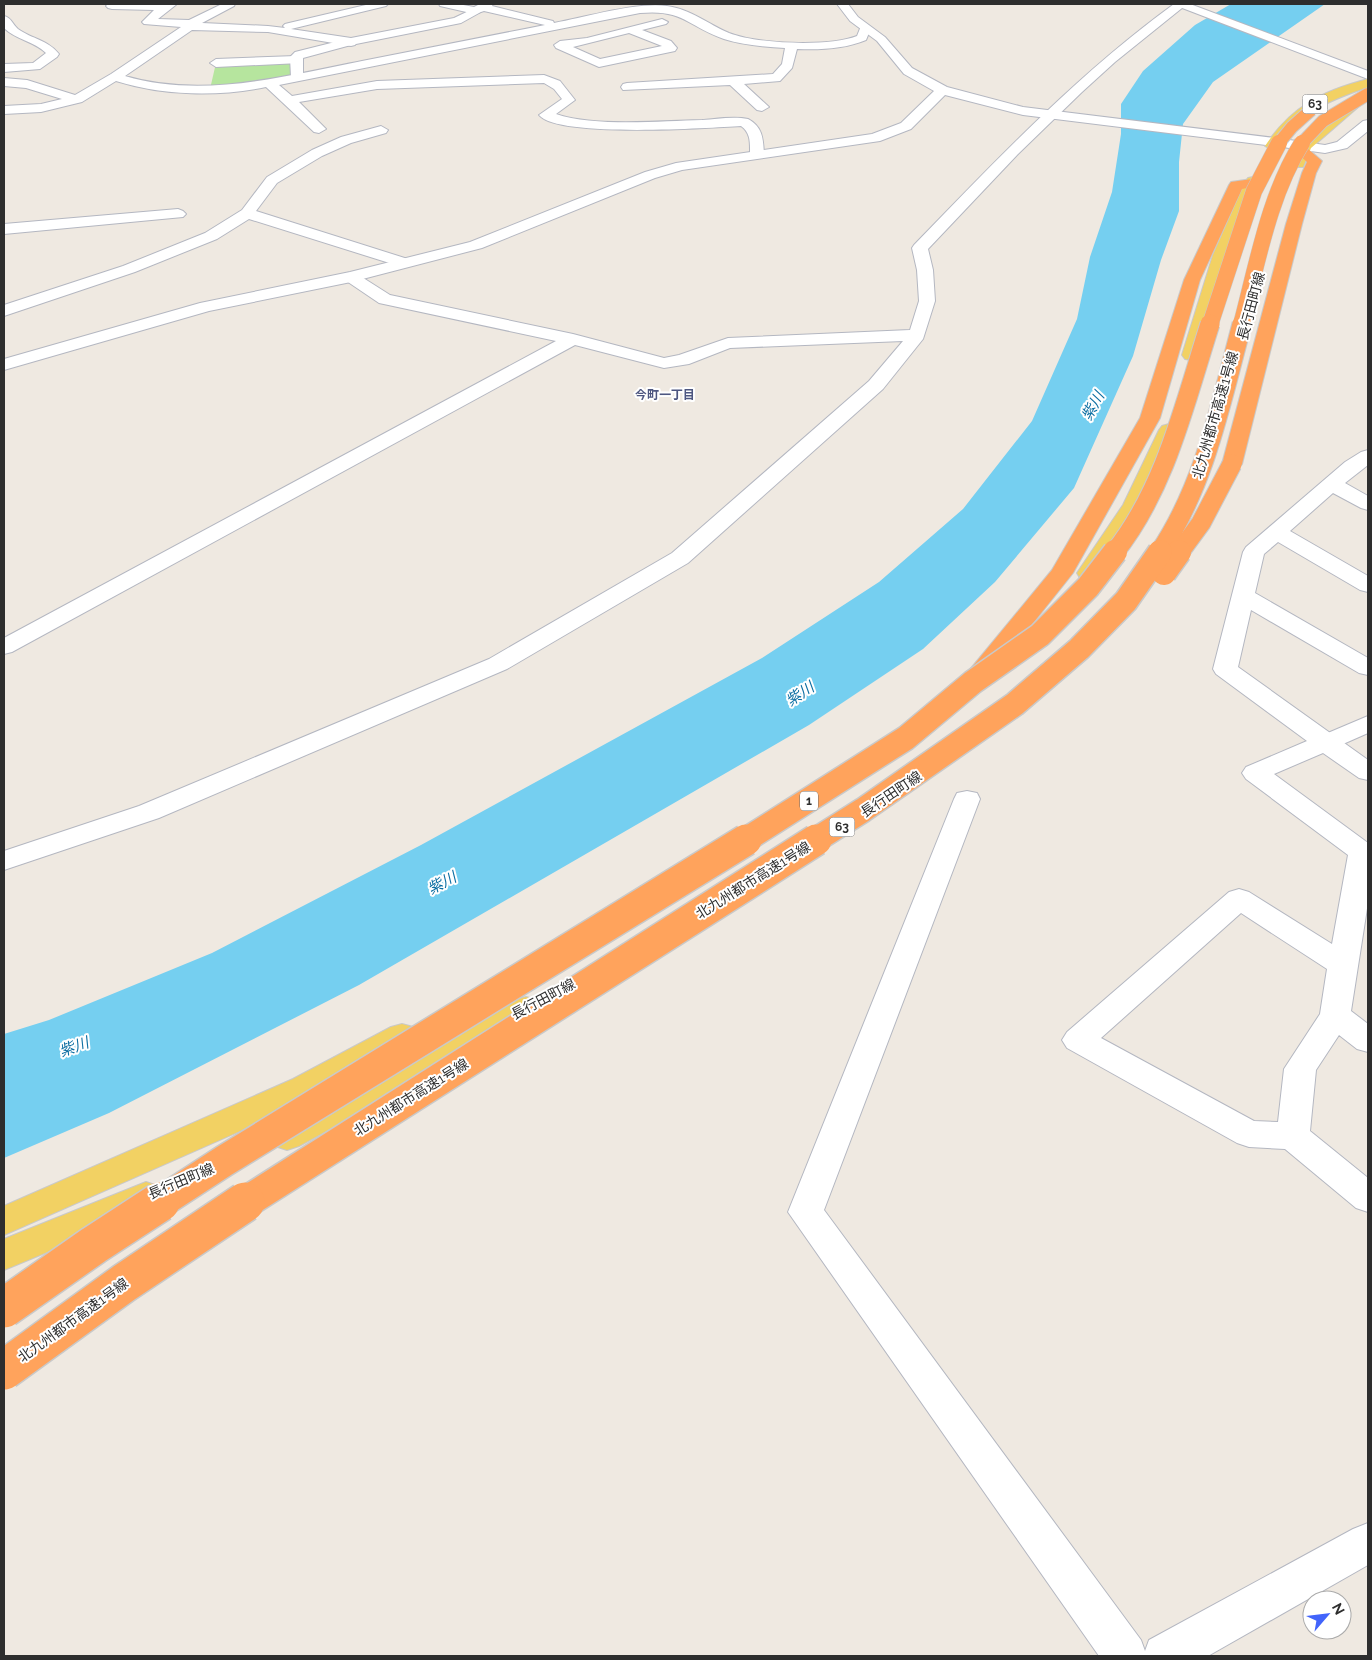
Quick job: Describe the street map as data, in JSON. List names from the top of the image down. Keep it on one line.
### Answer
{"streets":{"highway":["北九州都市高速1号線","1"],"main road":["63","長行田町線"]},"crossings":[["長行田町線","北九州都市高速1号線"]],"districts":["今町一丁目"],"water":["紫川"],"north":"top right"}
